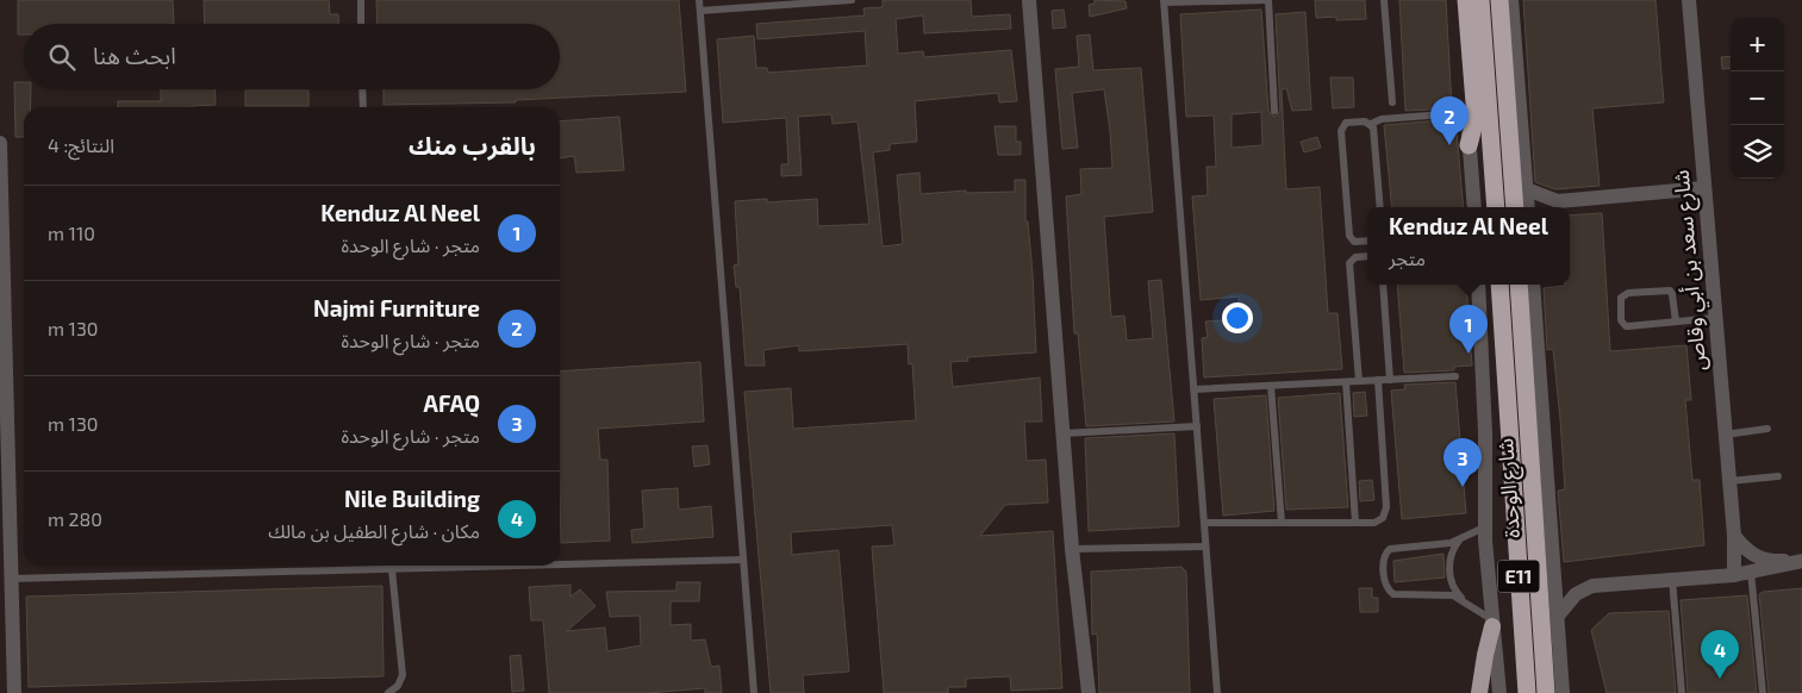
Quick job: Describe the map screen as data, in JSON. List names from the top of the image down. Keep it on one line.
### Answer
{"streets":{"highway":["شارع الوحدة","E11"],"street":["شارع سعد بن أبي وقاص"]},"page":{"map_buttons":["+","−"],"search":"ابحث هنا","pins":["2","1","3","4"],"heading":["بالقرب منك","النتائج: 4"],"list":[{"mark":"1","name":"Kenduz Al Neel","note":"متجر · شارع الوحدة","value":"110 m"},{"mark":"2","name":"Najmi Furniture","note":"متجر · شارع الوحدة","value":"130 m"},{"mark":"3","name":"AFAQ","note":"متجر · شارع الوحدة","value":"130 m"},{"mark":"4","name":"Nile Building","note":"مكان · شارع الطفيل بن مالك","value":"280 m"}],"popup":["Kenduz Al Neel","متجر"]}}
